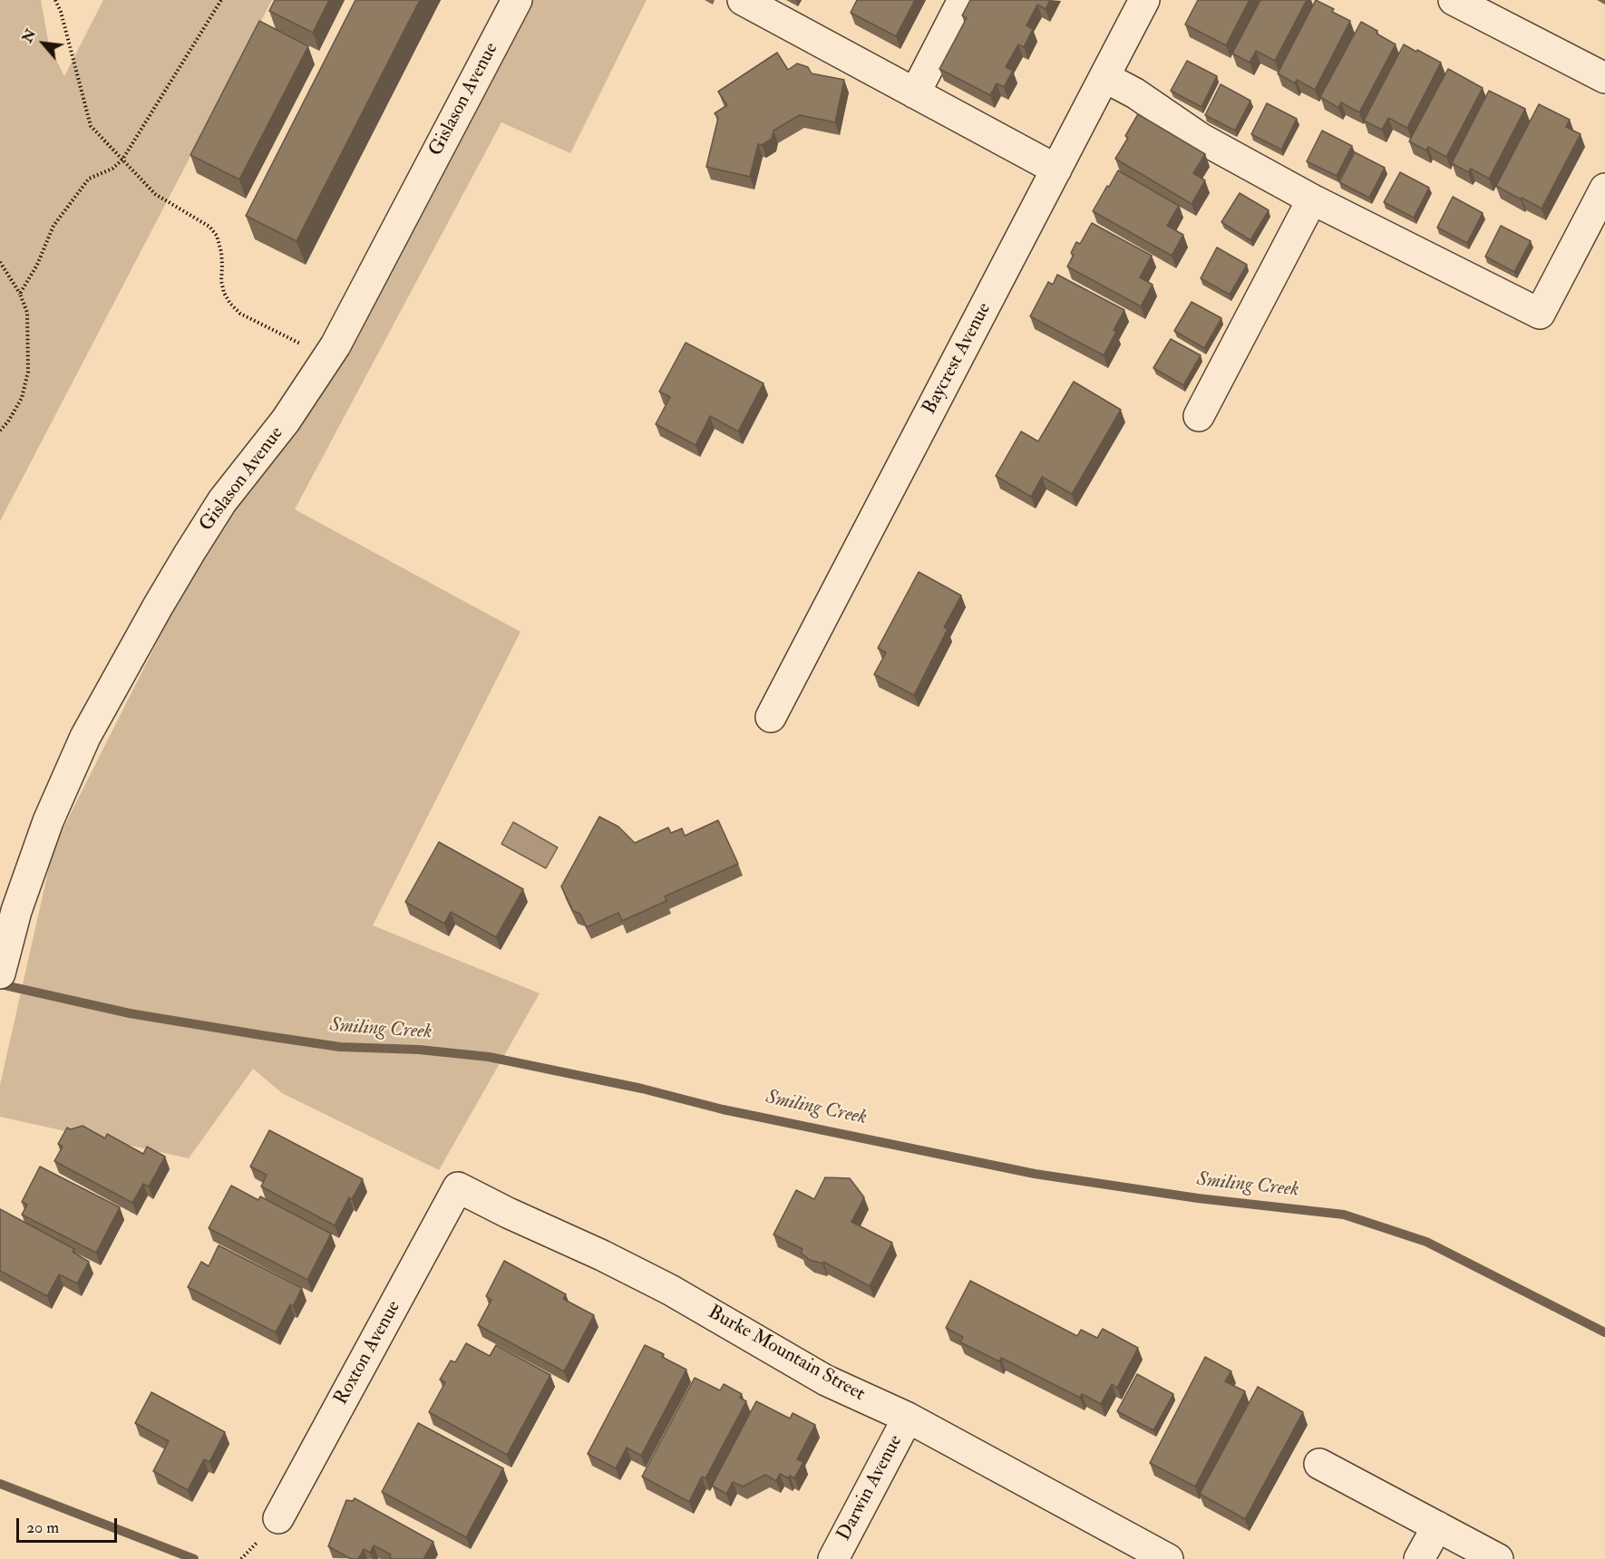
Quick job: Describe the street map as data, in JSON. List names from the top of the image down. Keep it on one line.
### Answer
{"streets":{"street":["Gislason Avenue","Baycrest Avenue","Roxton Avenue","Burke Mountain Street","Darwin Avenue"]},"crossings":[["Roxton Avenue","Burke Mountain Street"],["Burke Mountain Street","Darwin Avenue"]],"water":["Smiling Creek"],"scale_bar":"20 m","north":"top left"}
